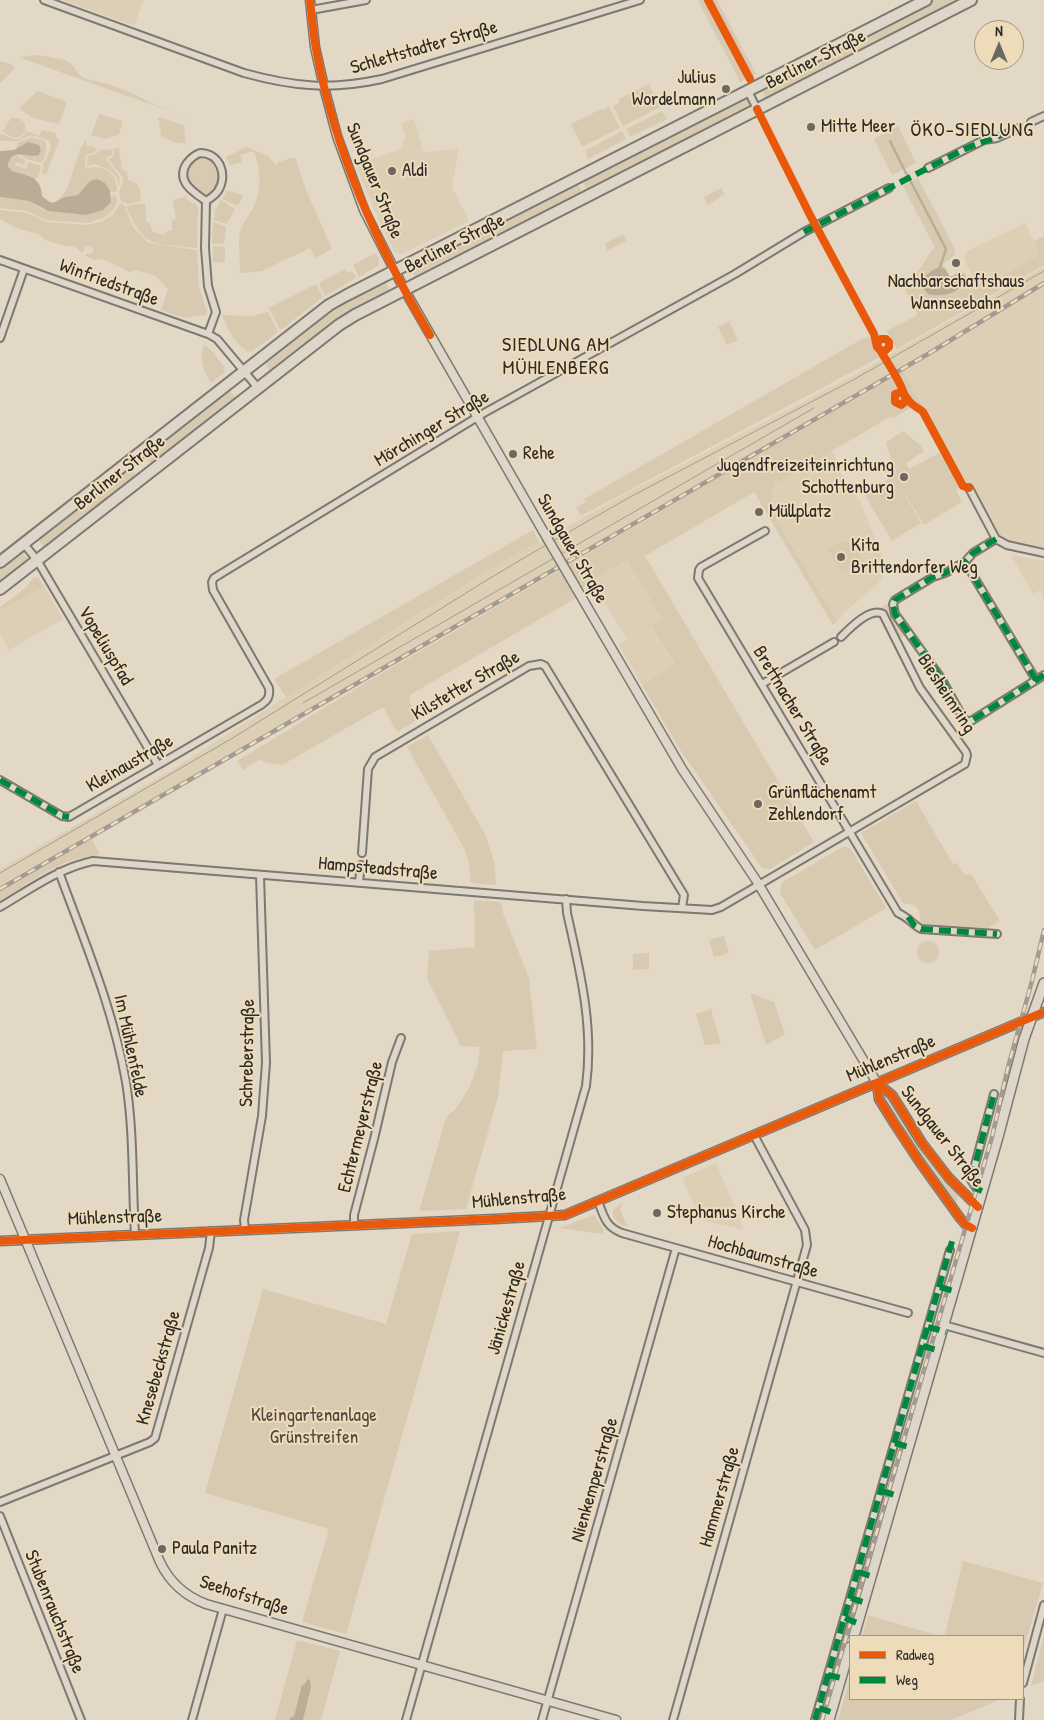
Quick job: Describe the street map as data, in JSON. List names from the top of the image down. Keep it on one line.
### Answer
{"streets":{"main road":["Berliner Straße"],"street":["Schlettstadter Straße","Sundgauer Straße","Winfriedstraße","Mörchinger Straße","Vopeliuspfad","Kilstetter Straße","Biesheimring","Brettnacher Straße","Kleinaustraße","Hampsteadstraße","Im Mühlenfelde","Schreberstraße","Mühlenstraße","Echtermeyerstraße","Hochbaumstraße","Jänickestraße","Knesebeckstraße","Nienkemperstraße","Hammerstraße","Seehofstraße","Stubenrauchstraße"]},"crossings":[["Schlettstadter Straße","Sundgauer Straße"],["Berliner Straße","Sundgauer Straße"],["Berliner Straße","Winfriedstraße"],["Berliner Straße","Vopeliuspfad"],["Sundgauer Straße","Mörchinger Straße"],["Sundgauer Straße","Hampsteadstraße"],["Sundgauer Straße","Mühlenstraße"],["Mörchinger Straße","Kleinaustraße"],["Vopeliuspfad","Kleinaustraße"],["Kilstetter Straße","Hampsteadstraße"],["Biesheimring","Hampsteadstraße"],["Brettnacher Straße","Hampsteadstraße"],["Hampsteadstraße","Im Mühlenfelde"],["Hampsteadstraße","Schreberstraße"],["Hampsteadstraße","Jänickestraße"],["Im Mühlenfelde","Mühlenstraße"],["Schreberstraße","Mühlenstraße"],["Mühlenstraße","Echtermeyerstraße"],["Mühlenstraße","Hochbaumstraße"],["Mühlenstraße","Jänickestraße"],["Mühlenstraße","Knesebeckstraße"],["Mühlenstraße","Hammerstraße"],["Mühlenstraße","Seehofstraße"],["Hochbaumstraße","Nienkemperstraße"],["Hochbaumstraße","Hammerstraße"],["Jänickestraße","Seehofstraße"],["Knesebeckstraße","Seehofstraße"],["Nienkemperstraße","Seehofstraße"]],"districts":["ÖKO-SIEDLUNG","SIEDLUNG AM MÜHLENBERG"],"parks":["Kleingartenanlage Grünstreifen"],"places":["Julius Wordelmann","Mitte Meer","Aldi","Nachbarschaftshaus Wannseebahn","Rehe","Jugendfreizeiteinrichtung Schottenburg","Müllplatz","Kita Brittendorfer Weg","Grünflächenamt Zehlendorf","Stephanus Kirche","Paula Panitz"],"legend":["Radweg","Weg"],"north":"top"}
